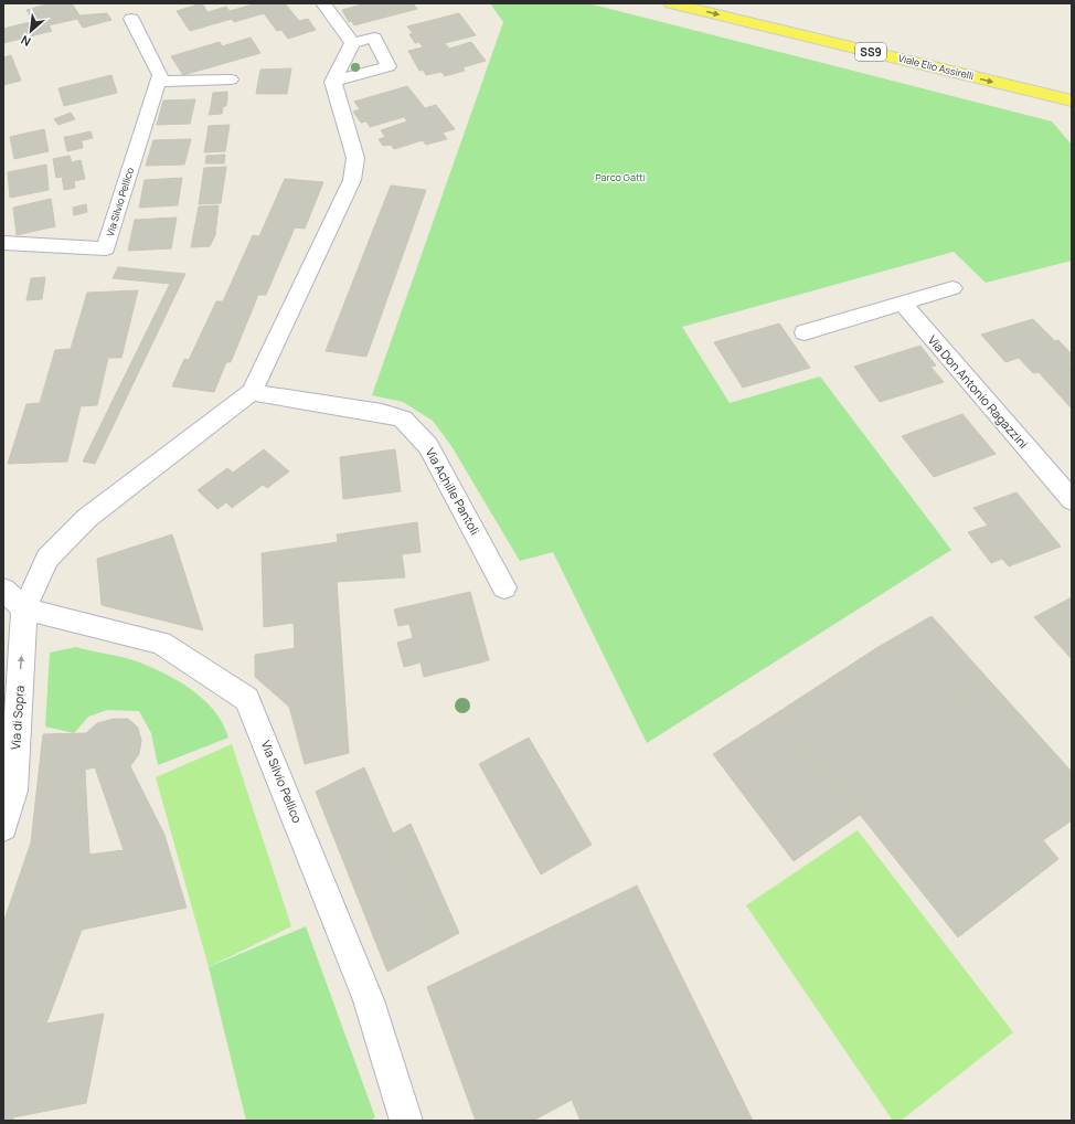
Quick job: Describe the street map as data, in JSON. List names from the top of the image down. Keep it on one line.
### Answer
{"streets":{"main road":["SS9","Viale Elio Assirelli"],"street":["Via Silvio Pellico","Via Don Antonio Ragazzini","Via Achille Pantoli","Via di Sopra"]},"crossings":[["Via Silvio Pellico","Via di Sopra"]],"one_way":["Via di Sopra"],"parks":["Parco Gatti"],"north":"bottom left"}
